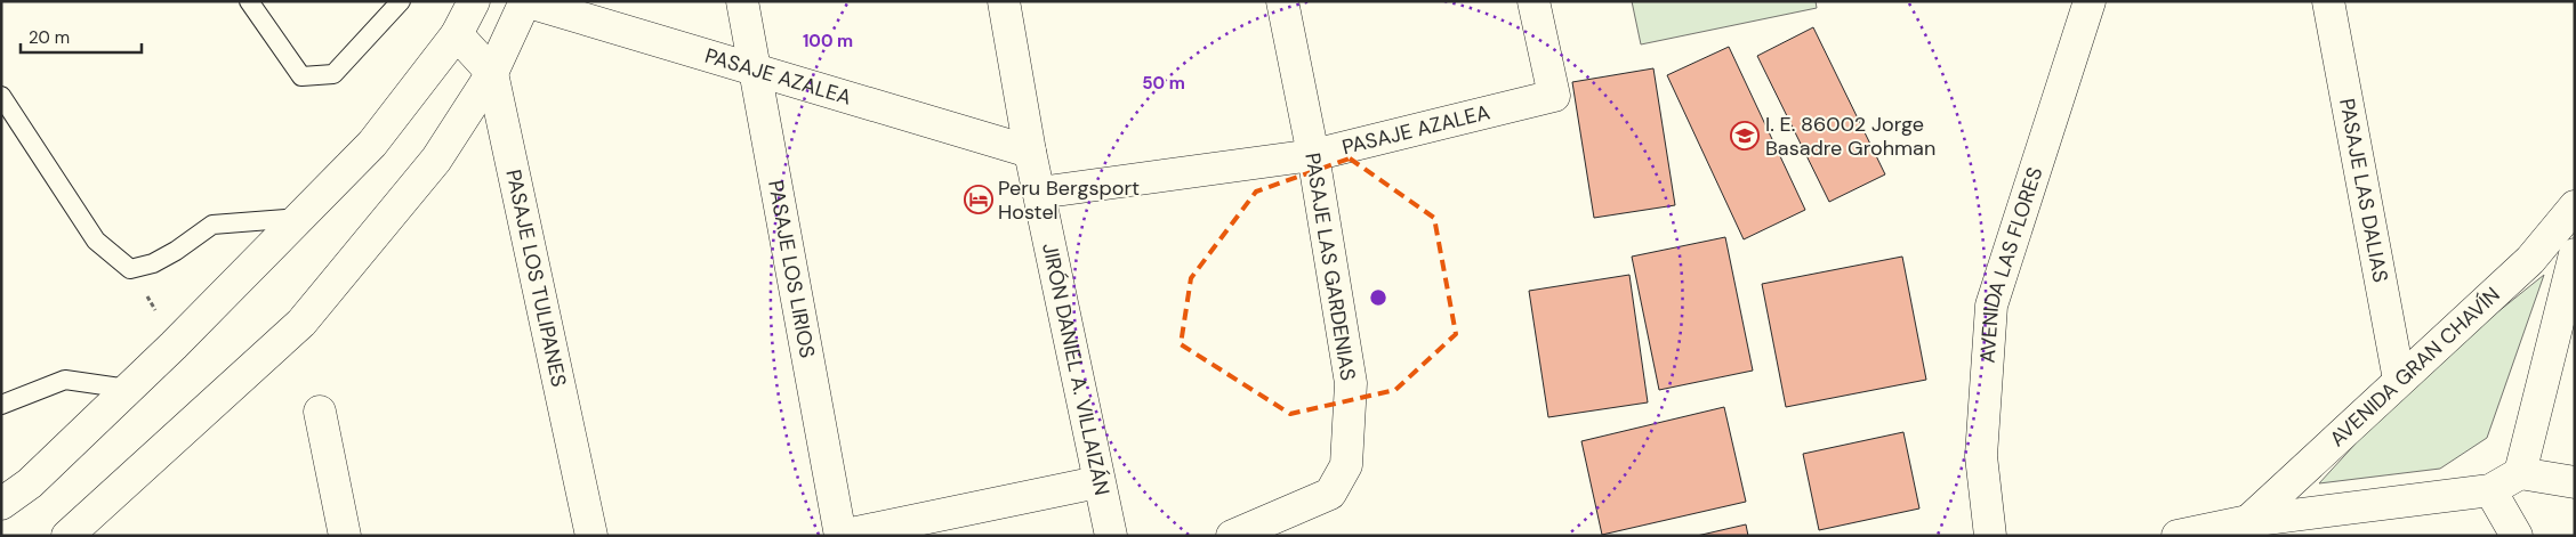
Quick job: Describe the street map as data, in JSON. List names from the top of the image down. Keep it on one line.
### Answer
{"streets":{"street":["PASAJE AZALEA","PASAJE LAS DALIAS","AVENIDA LAS FLORES","PASAJE LAS GARDENIAS","PASAJE LOS LIRIOS","PASAJE LOS TULIPANES","AVENIDA GRAN CHAVÍN","JIRÓN DANIEL A. VILLAIZÁN"]},"crossings":[["PASAJE AZALEA","PASAJE LAS GARDENIAS"],["PASAJE AZALEA","PASAJE LOS LIRIOS"],["PASAJE AZALEA","JIRÓN DANIEL A. VILLAIZÁN"],["PASAJE LAS DALIAS","AVENIDA GRAN CHAVÍN"]],"places":{"school or university":["I. E. 86002 Jorge Basadre Grohman"],"hotel":["Peru Bergsport Hostel"]},"scale_bar":"20 m","rings":["100 m","50 m"]}
